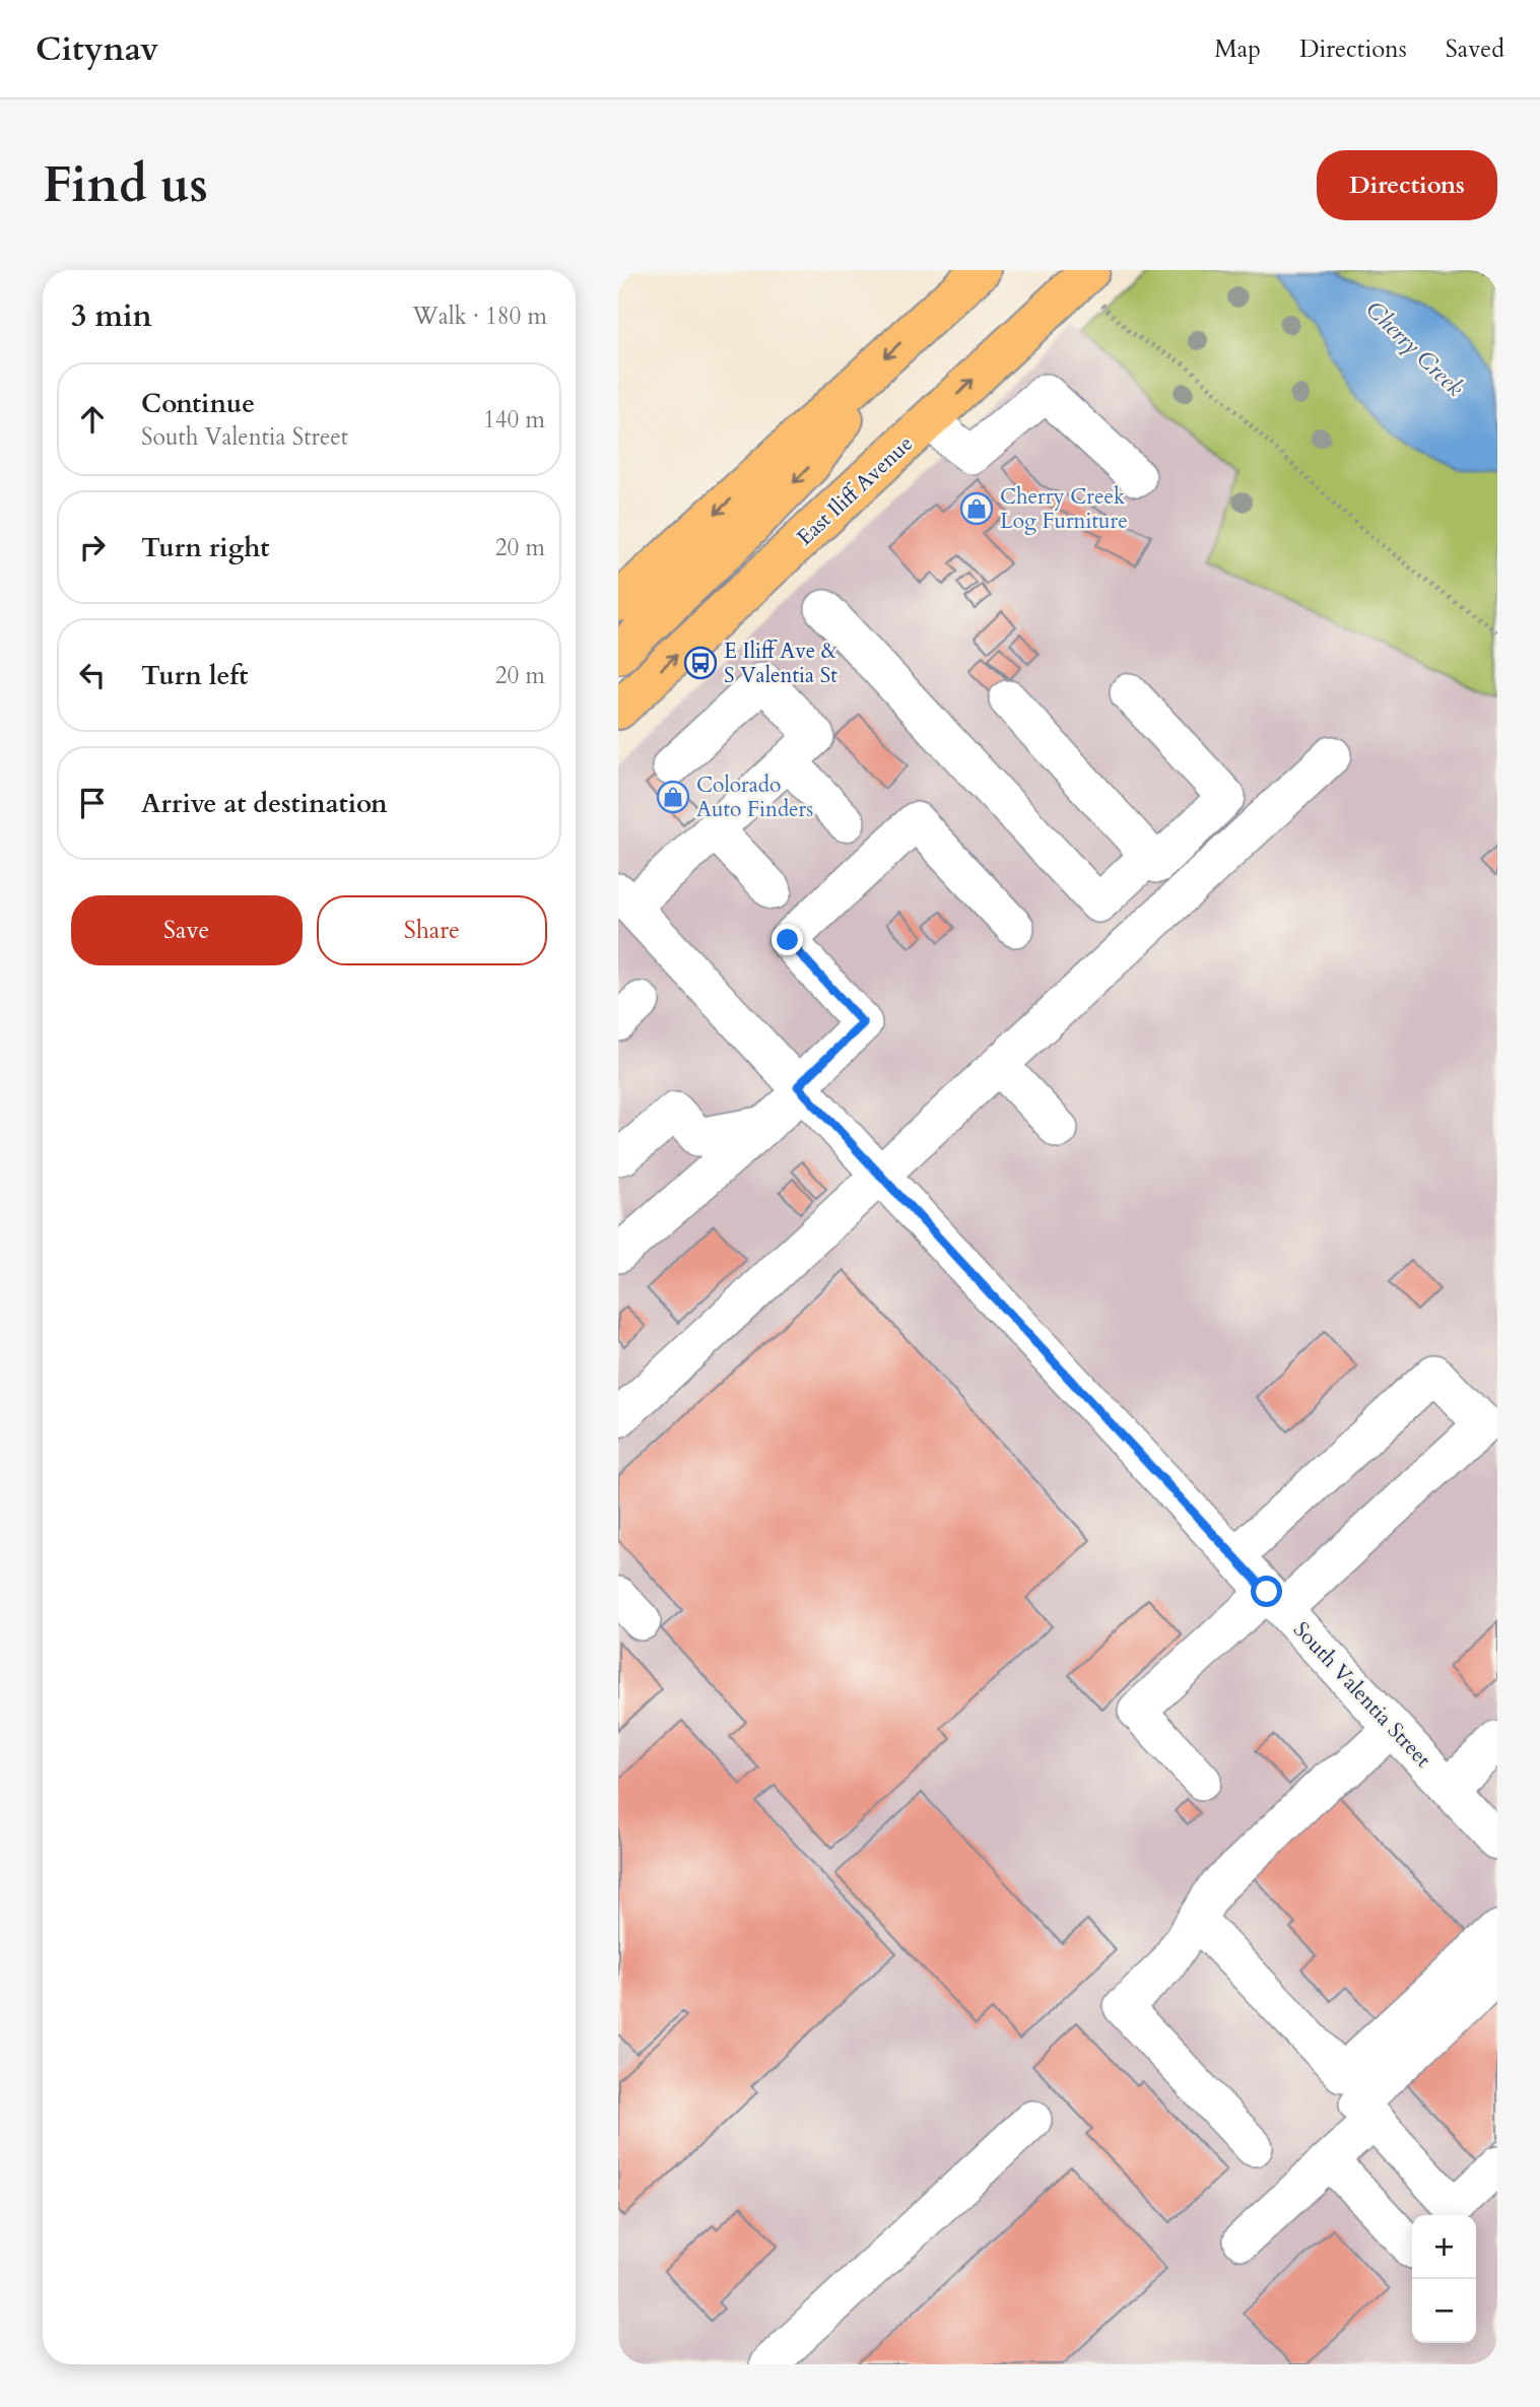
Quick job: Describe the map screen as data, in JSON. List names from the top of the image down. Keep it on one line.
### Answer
{"streets":{"main road":["East Iliff Avenue"],"street":["South Valentia Street"]},"water":["Cherry Creek"],"places":{"shop":["Cherry Creek Log Furniture","Colorado Auto Finders"],"bus stop":["E Iliff Ave & S Valentia St"]},"page":{"header":"Citynav","nav":["Map","Directions","Saved"],"buttons":["Directions",["Save","Share"]],"title":"Find us","heading":["3 min","Walk · 180 m"],"list":[["Continue","South Valentia Street","140 m"],["Turn right","20 m"],["Turn left","20 m"],"Arrive at destination"],"map_buttons":["+","−"]}}
